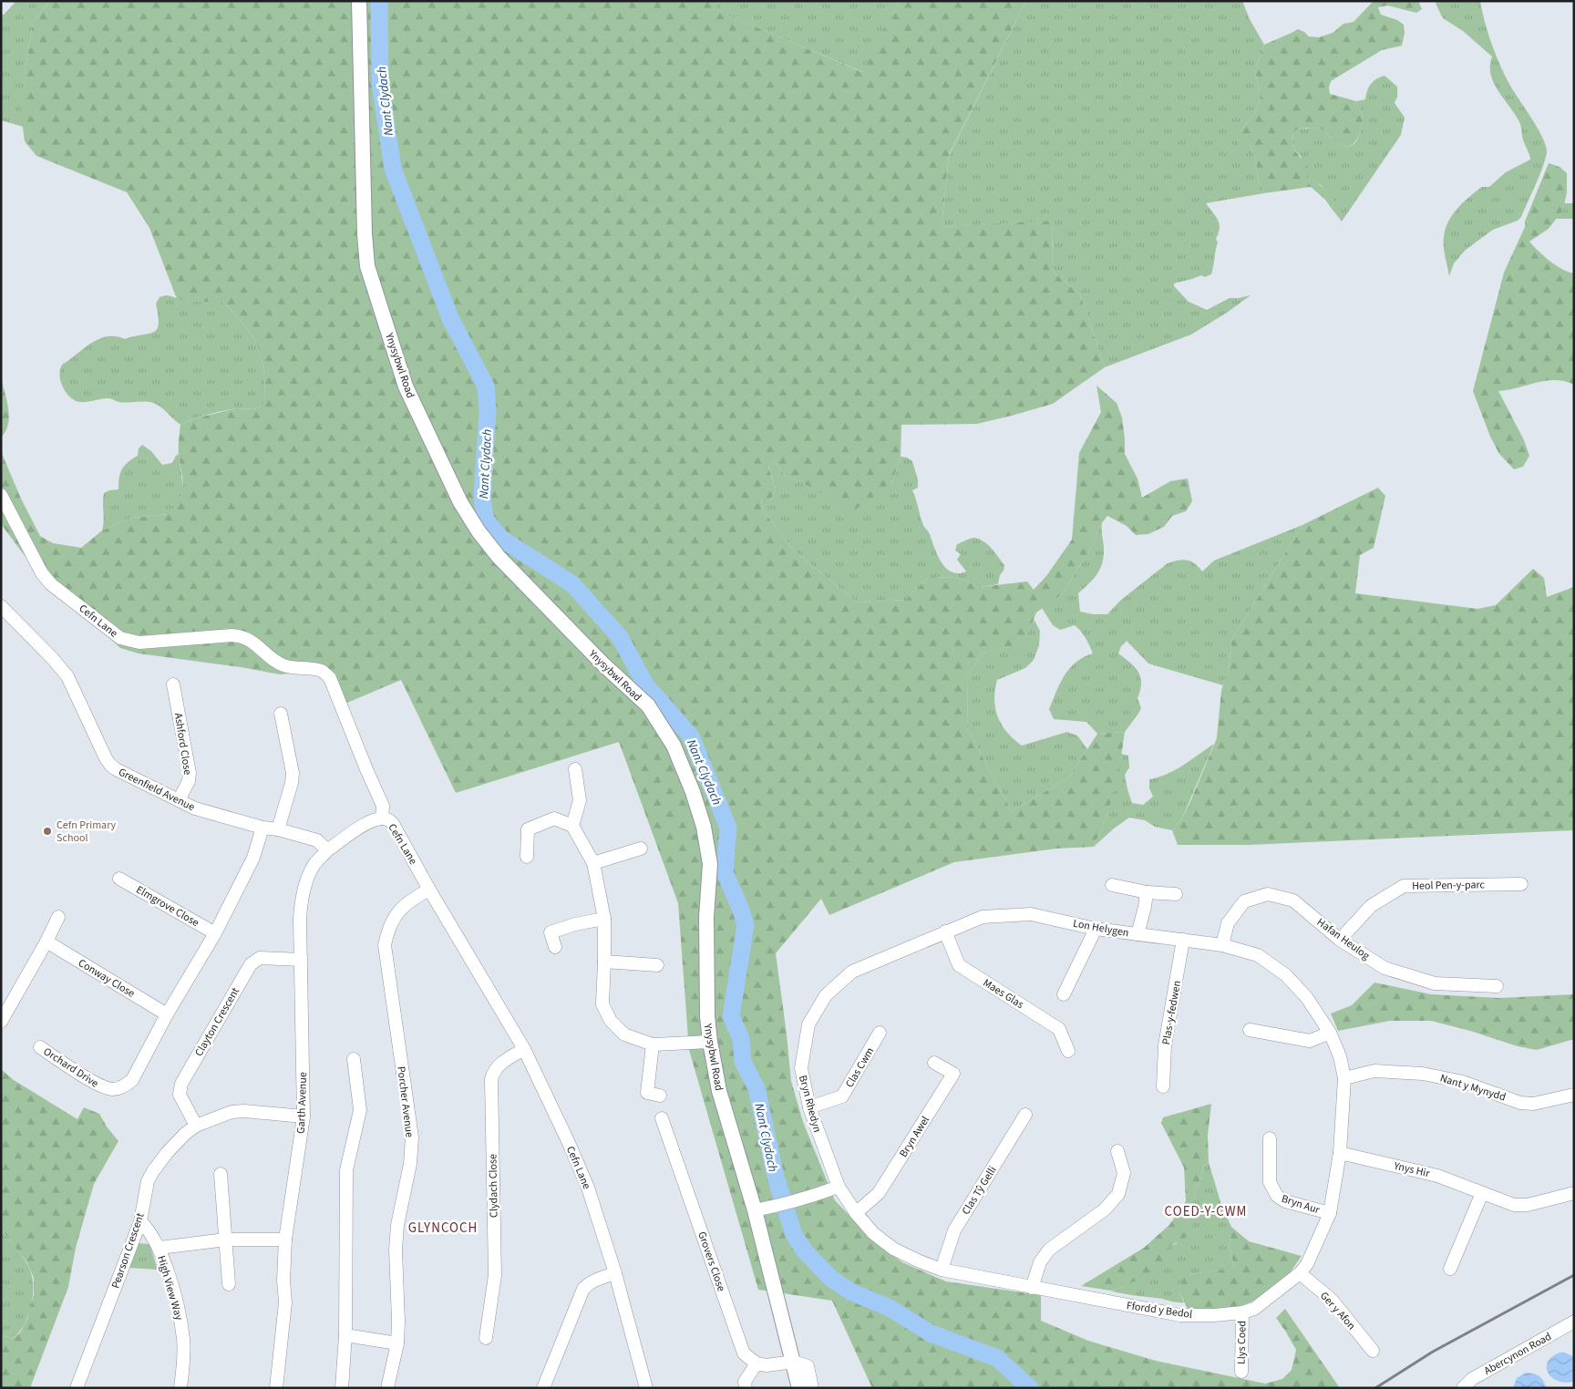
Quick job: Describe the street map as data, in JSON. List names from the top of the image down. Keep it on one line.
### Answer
{"streets":{"main road":["Ynysybwl Road"],"street":["Cefn Lane","Ashford Close","Greenfield Avenue","Heol Pen-y-parc","Elmgrove Close","Lon Helygen","Hafan Heulog","Conway Close","Maes Glas","Plas-y-fedwen","Clayton Crescent","Orchard Drive","Clas Cwm","Nant y Mynydd","Porcher Avenue","Garth Avenue","Bryn Rhedyn","Bryn Awel","Ynys Hir","Clydach Close","Clas Tŷ Gelli","Bryn Aur","Pearson Crescent","Grovers Close","High View Way","Ffordd y Bedol","Ger y Afon","Llys Coed","Abercynon Road"]},"crossings":[["Cefn Lane","Porcher Avenue"],["Cefn Lane","Clydach Close"],["Ashford Close","Greenfield Avenue"],["Greenfield Avenue","Garth Avenue"],["Heol Pen-y-parc","Hafan Heulog"],["Lon Helygen","Hafan Heulog"],["Lon Helygen","Maes Glas"],["Lon Helygen","Plas-y-fedwen"],["Lon Helygen","Bryn Rhedyn"],["Lon Helygen","Ffordd y Bedol"],["Conway Close","Orchard Drive"],["Maes Glas","Bryn Rhedyn"],["Clayton Crescent","Garth Avenue"],["Clayton Crescent","Pearson Crescent"],["Clas Cwm","Bryn Rhedyn"],["Nant y Mynydd","Ffordd y Bedol"],["Garth Avenue","Pearson Crescent"],["Bryn Rhedyn","Ffordd y Bedol"],["Bryn Awel","Ffordd y Bedol"],["Ynys Hir","Ffordd y Bedol"],["Clas Tŷ Gelli","Ffordd y Bedol"],["Bryn Aur","Ffordd y Bedol"],["Pearson Crescent","High View Way"],["Ffordd y Bedol","Ger y Afon"],["Ffordd y Bedol","Llys Coed"]],"districts":["COED-Y-CWM","GLYNCOCH"],"water":["Nant Clydach"],"places":["Cefn Primary School"]}
